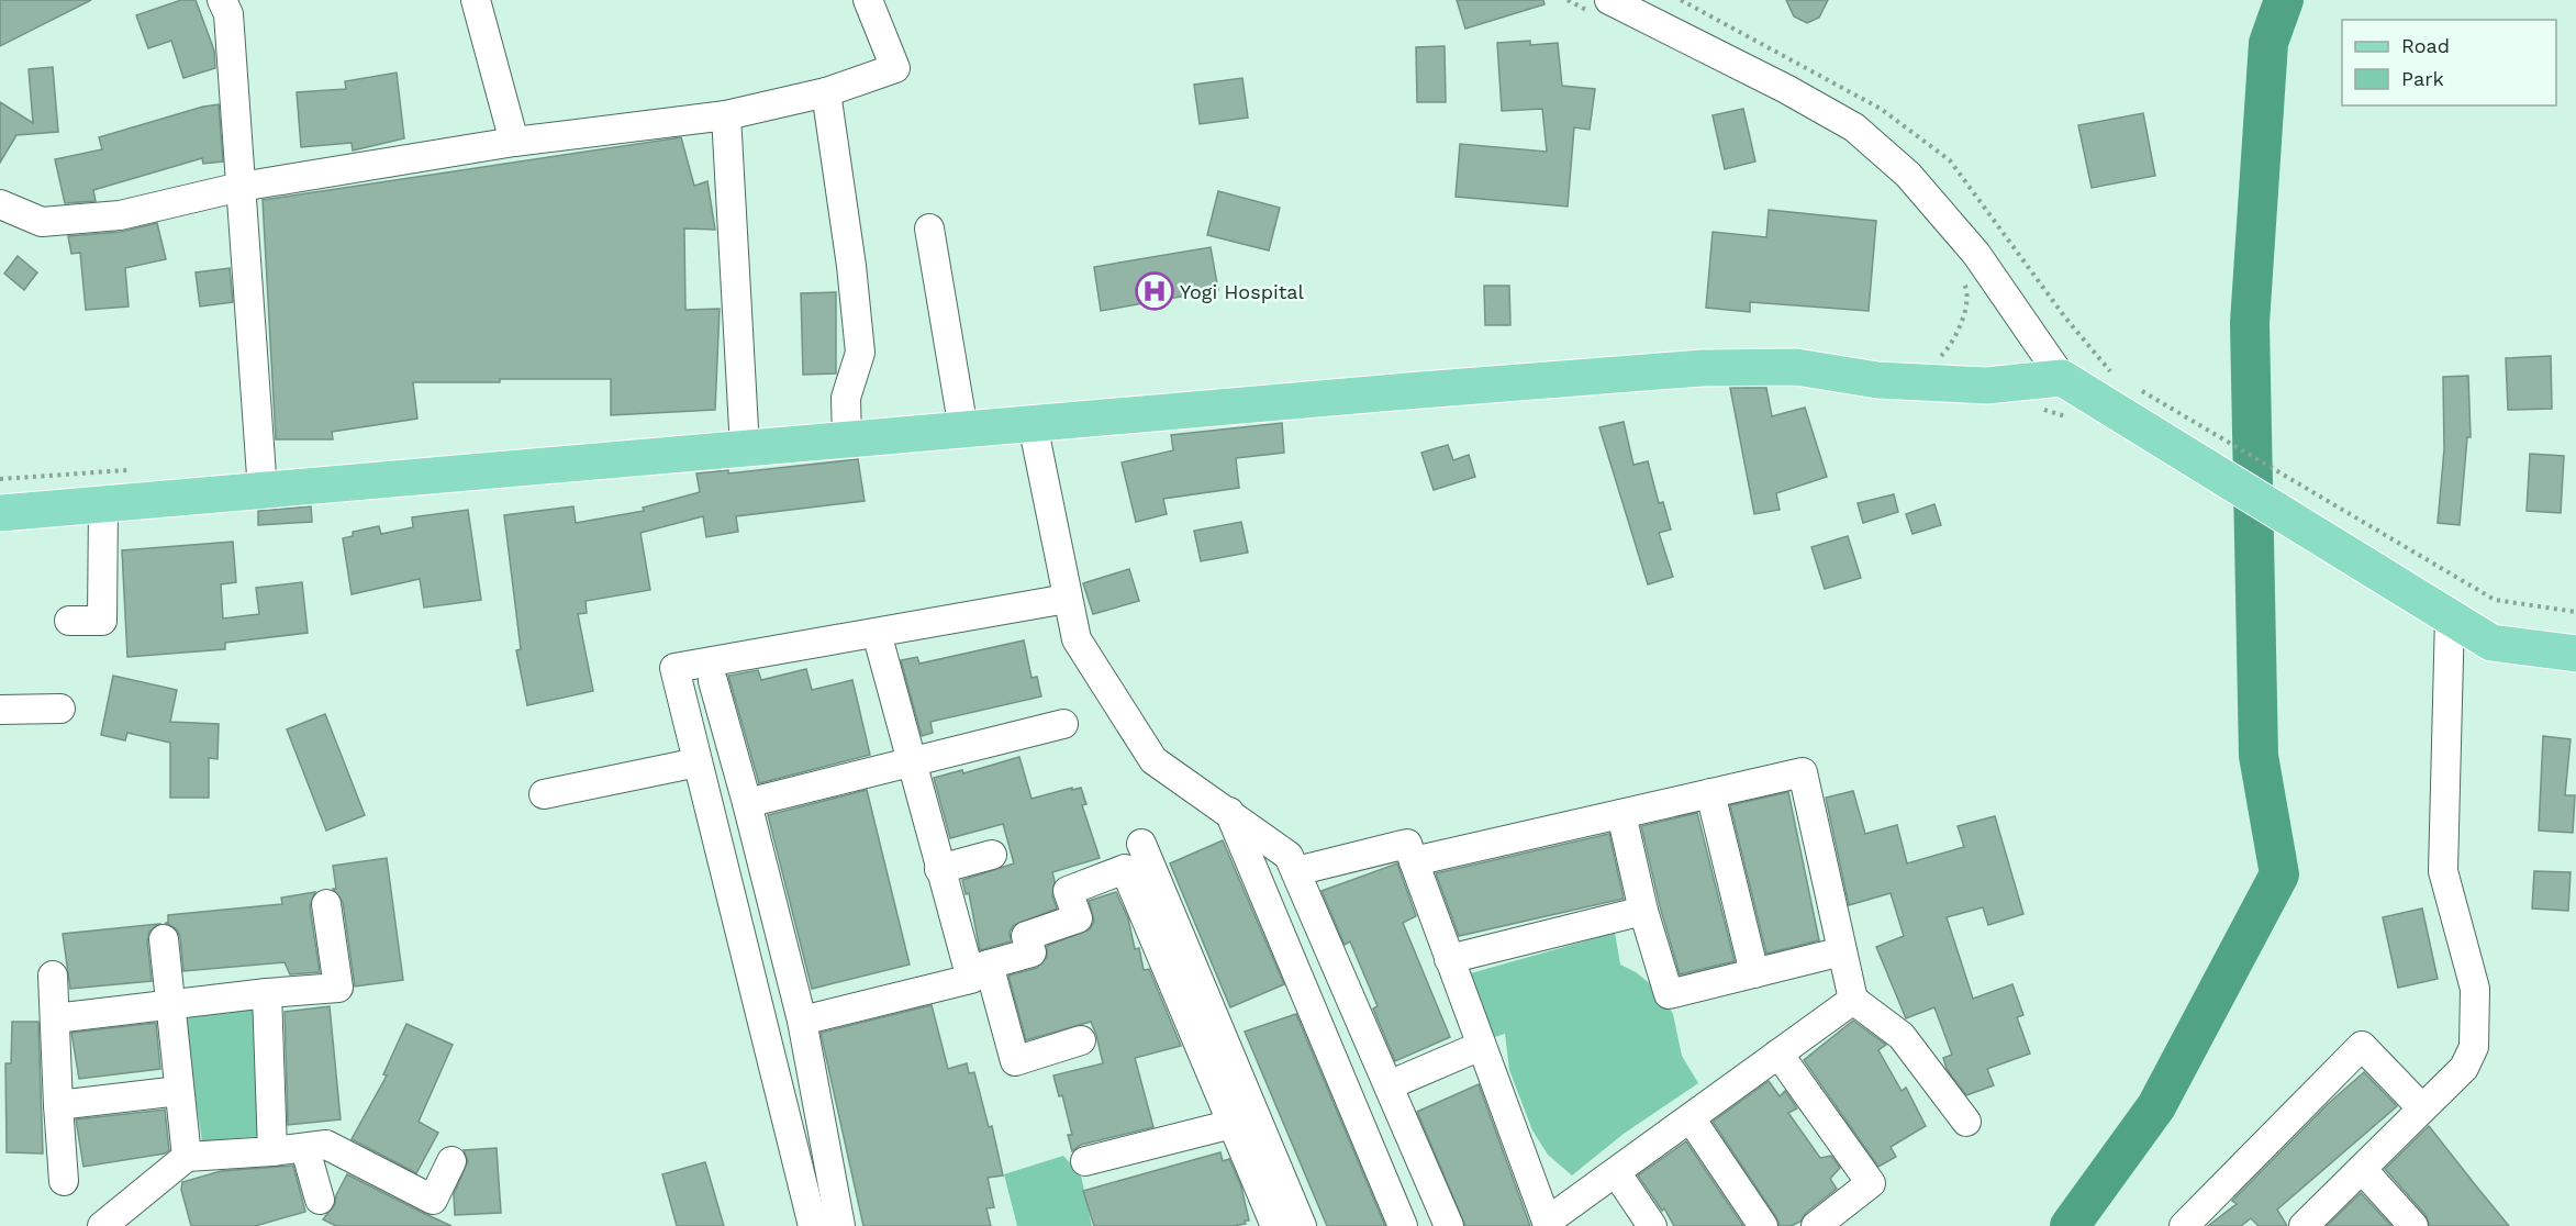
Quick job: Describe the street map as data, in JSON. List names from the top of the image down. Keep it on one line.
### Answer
{"places":{"hospital":["Yogi Hospital"]},"legend":["Road","Park"]}
